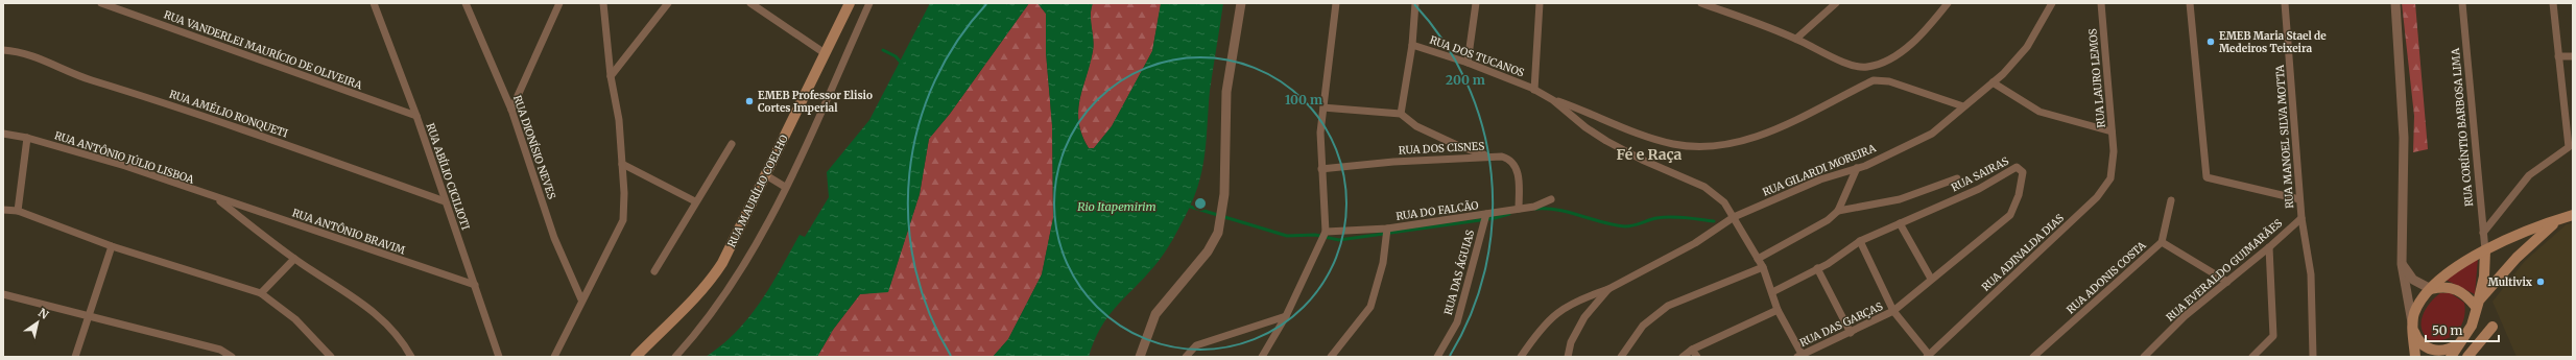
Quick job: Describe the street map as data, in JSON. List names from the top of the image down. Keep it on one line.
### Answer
{"streets":{"main road":["RUA MAURÍLIO COELHO"],"street":["RUA VANDERLEI MAURÍCIO DE OLIVEIRA","RUA DOS TUCANOS","RUA LAURO LEMOS","RUA AMÉLIO RONQUETI","RUA CORÍNTIO BARBOSA LIMA","RUA MANOEL SILVA MOTTA","RUA DIONÍSIO NEVES","RUA DOS CISNES","RUA ANTÔNIO JÚLIO LISBOA","RUA GILARDI MOREIRA","RUA SAIRAS","RUA ABÍLIO CICILIOTI","RUA DO FALCÃO","RUA ANTÔNIO BRAVIM","RUA ADINALDA DIAS","RUA EVERALDO GUIMARÃES","RUA DAS ÁGUIAS","RUA ADONIS COSTA","RUA DAS GARÇAS"]},"crossings":[["RUA VANDERLEI MAURÍCIO DE OLIVEIRA","RUA ABÍLIO CICILIOTI"],["RUA LAURO LEMOS","RUA ADINALDA DIAS"],["RUA AMÉLIO RONQUETI","RUA ABÍLIO CICILIOTI"],["RUA MANOEL SILVA MOTTA","RUA EVERALDO GUIMARÃES"],["RUA DOS CISNES","RUA DO FALCÃO"],["RUA ANTÔNIO JÚLIO LISBOA","RUA ANTÔNIO BRAVIM"],["RUA SAIRAS","RUA DAS GARÇAS"],["RUA ABÍLIO CICILIOTI","RUA ANTÔNIO BRAVIM"],["RUA DO FALCÃO","RUA DAS ÁGUIAS"]],"districts":["Fé e Raça"],"water":["Rio Itapemirim"],"places":["EMEB Maria Stael de Medeiros Teixeira","EMEB Professor Elisio Cortes Imperial","Multivix"],"scale_bar":"50 m","north":"top right","rings":["200 m","100 m"]}
